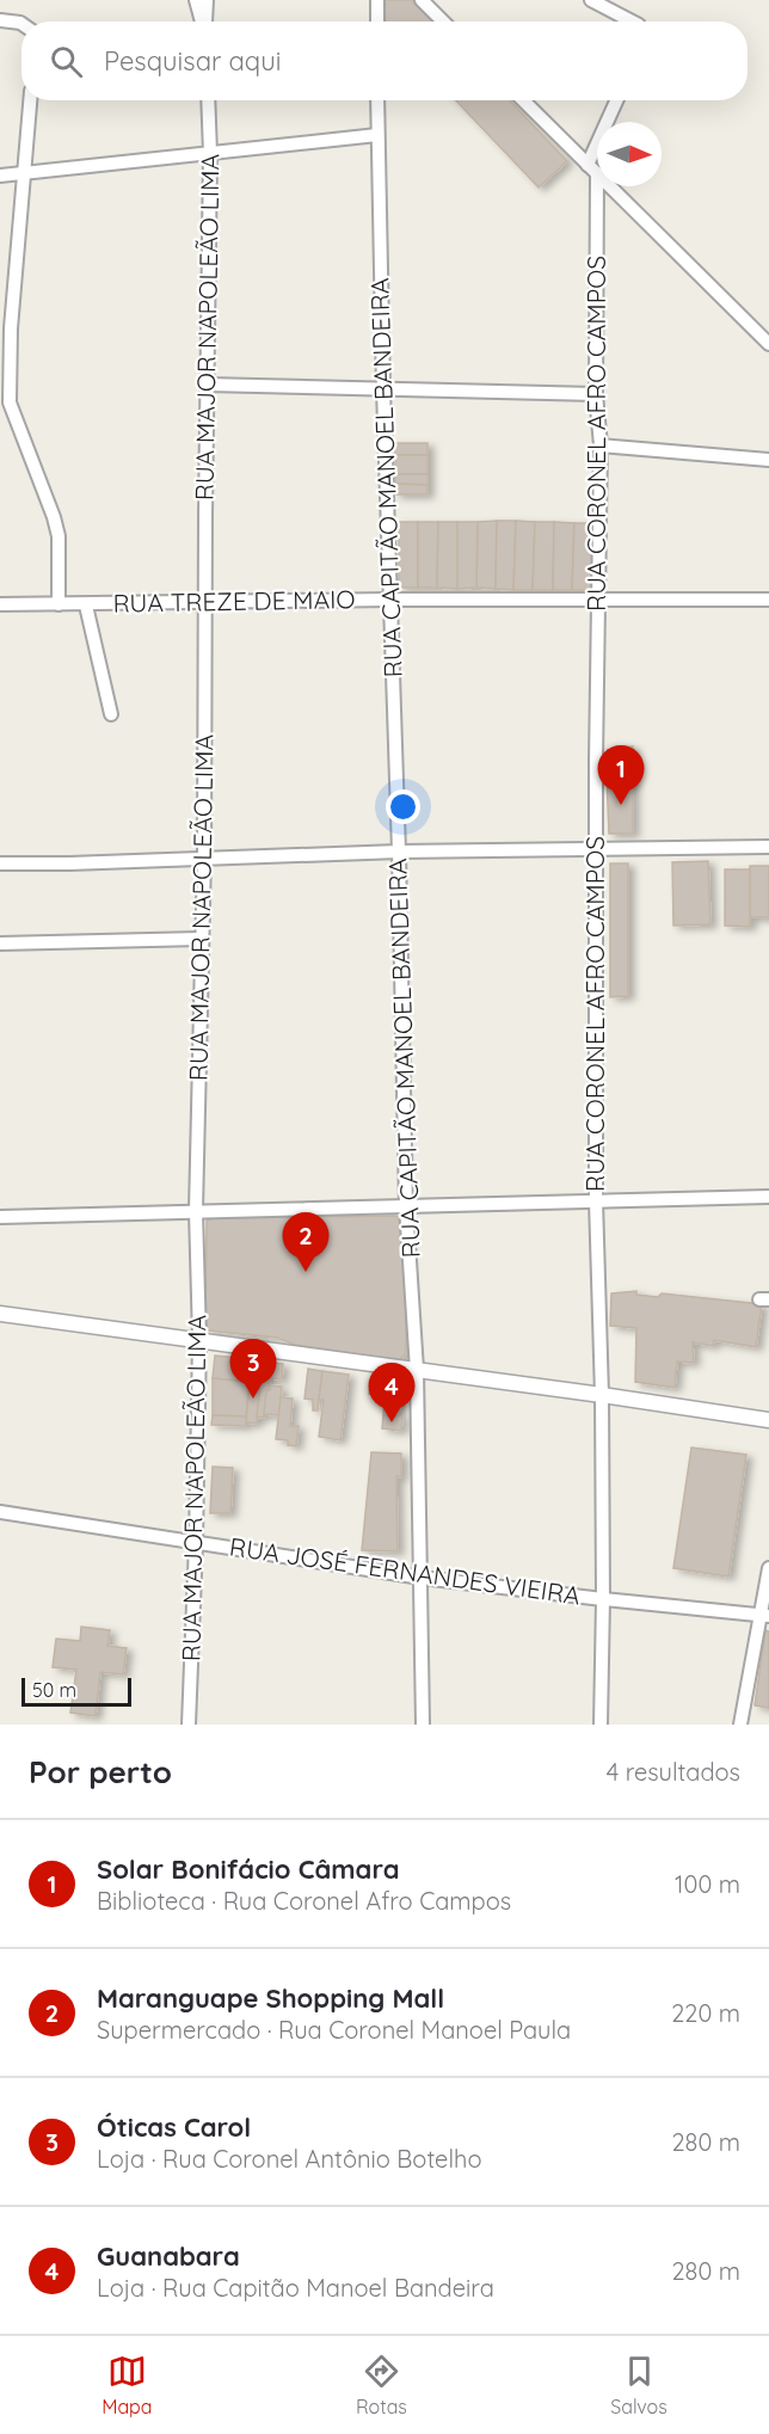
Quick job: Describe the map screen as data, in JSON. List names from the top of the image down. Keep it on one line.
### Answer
{"streets":{"street":["RUA MAJOR NAPOLEÃO LIMA","RUA CORONEL AFRO CAMPOS","RUA CAPITÃO MANOEL BANDEIRA","RUA TREZE DE MAIO","RUA JOSÉ FERNANDES VIEIRA"]},"crossings":[["RUA MAJOR NAPOLEÃO LIMA","RUA TREZE DE MAIO"],["RUA MAJOR NAPOLEÃO LIMA","RUA JOSÉ FERNANDES VIEIRA"],["RUA CORONEL AFRO CAMPOS","RUA TREZE DE MAIO"],["RUA CORONEL AFRO CAMPOS","RUA JOSÉ FERNANDES VIEIRA"],["RUA CAPITÃO MANOEL BANDEIRA","RUA TREZE DE MAIO"],["RUA CAPITÃO MANOEL BANDEIRA","RUA JOSÉ FERNANDES VIEIRA"]],"scale_bar":"50 m","north":"right","page":{"search":"Pesquisar aqui","pins":["1","2","3","4"],"scale":"50 m","heading":["Por perto","4 resultados"],"list":[{"mark":"1","name":"Solar Bonifácio Câmara","note":"Biblioteca · Rua Coronel Afro Campos","value":"100 m"},{"mark":"2","name":"Maranguape Shopping Mall","note":"Supermercado · Rua Coronel Manoel Paula","value":"220 m"},{"mark":"3","name":"Óticas Carol","note":"Loja · Rua Coronel Antônio Botelho","value":"280 m"},{"mark":"4","name":"Guanabara","note":"Loja · Rua Capitão Manoel Bandeira","value":"280 m"}],"nav":["Mapa","Rotas","Salvos"]}}
